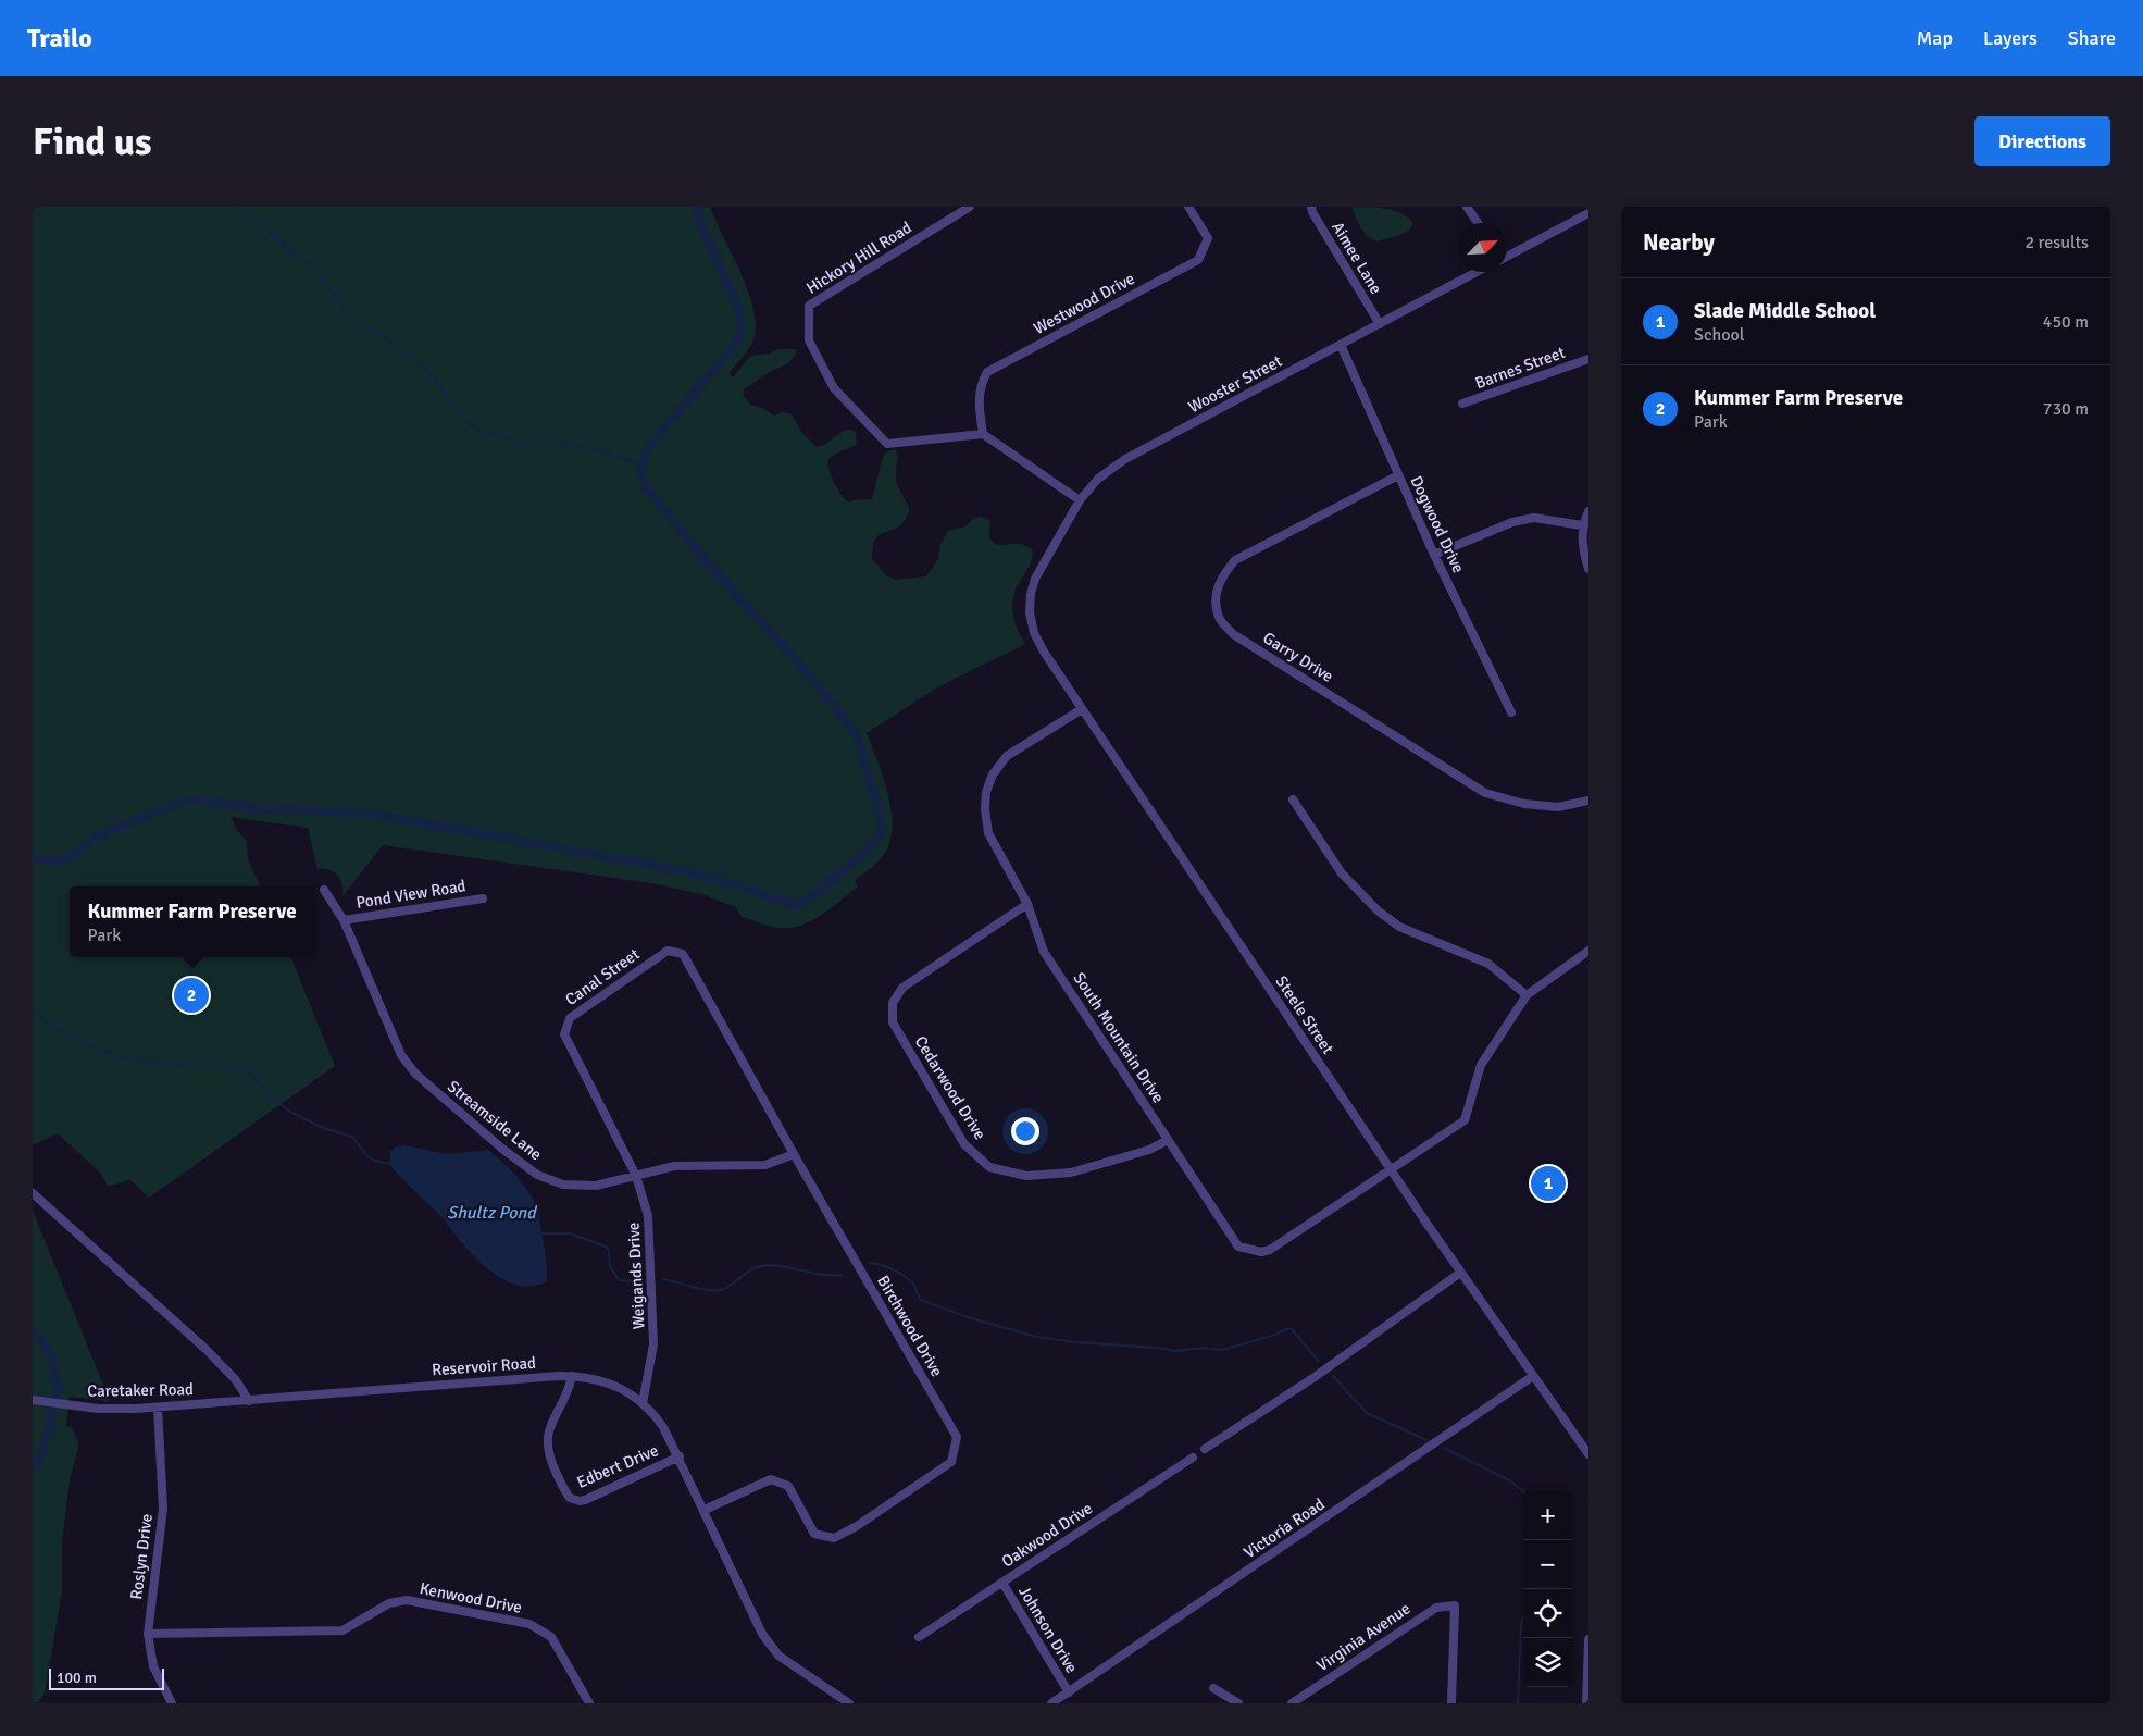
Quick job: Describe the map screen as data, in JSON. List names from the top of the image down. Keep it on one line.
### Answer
{"streets":{"street":["Hickory Hill Road","Aimee Lane","Westwood Drive","Barnes Street","Wooster Street","Dogwood Drive","Garry Drive","Pond View Road","Canal Street","Steele Street","South Mountain Drive","Cedarwood Drive","Streamside Lane","Weigands Drive","Birchwood Drive","Reservoir Road","Caretaker Road","Edbert Drive","Victoria Road","Oakwood Drive","Roslyn Drive","Kenwood Drive","Johnson Drive","Virginia Avenue"]},"crossings":[["Hickory Hill Road","Westwood Drive"],["Aimee Lane","Wooster Street"],["Wooster Street","Dogwood Drive"],["Wooster Street","Steele Street"],["Dogwood Drive","Garry Drive"],["Pond View Road","Streamside Lane"],["Canal Street","Weigands Drive"],["Canal Street","Birchwood Drive"],["Steele Street","South Mountain Drive"],["Steele Street","Victoria Road"],["South Mountain Drive","Cedarwood Drive"],["Streamside Lane","Weigands Drive"],["Streamside Lane","Birchwood Drive"],["Weigands Drive","Reservoir Road"],["Birchwood Drive","Reservoir Road"],["Reservoir Road","Caretaker Road"],["Reservoir Road","Edbert Drive"],["Caretaker Road","Roslyn Drive"],["Victoria Road","Johnson Drive"],["Oakwood Drive","Johnson Drive"],["Roslyn Drive","Kenwood Drive"]],"water":["Shultz Pond"],"scale_bar":"100 m","north":"top right","page":{"header":"Trailo","nav":["Map","Layers","Share"],"buttons":"Directions","title":"Find us","heading":["Nearby","2 results"],"list":[{"mark":"1","name":"Slade Middle School","note":"School","value":"450 m"},{"mark":"2","name":"Kummer Farm Preserve","note":"Park","value":"730 m"}],"popup":["Kummer Farm Preserve","Park"],"pins":["2","1"],"map_buttons":["+","−"],"scale":"100 m"}}
